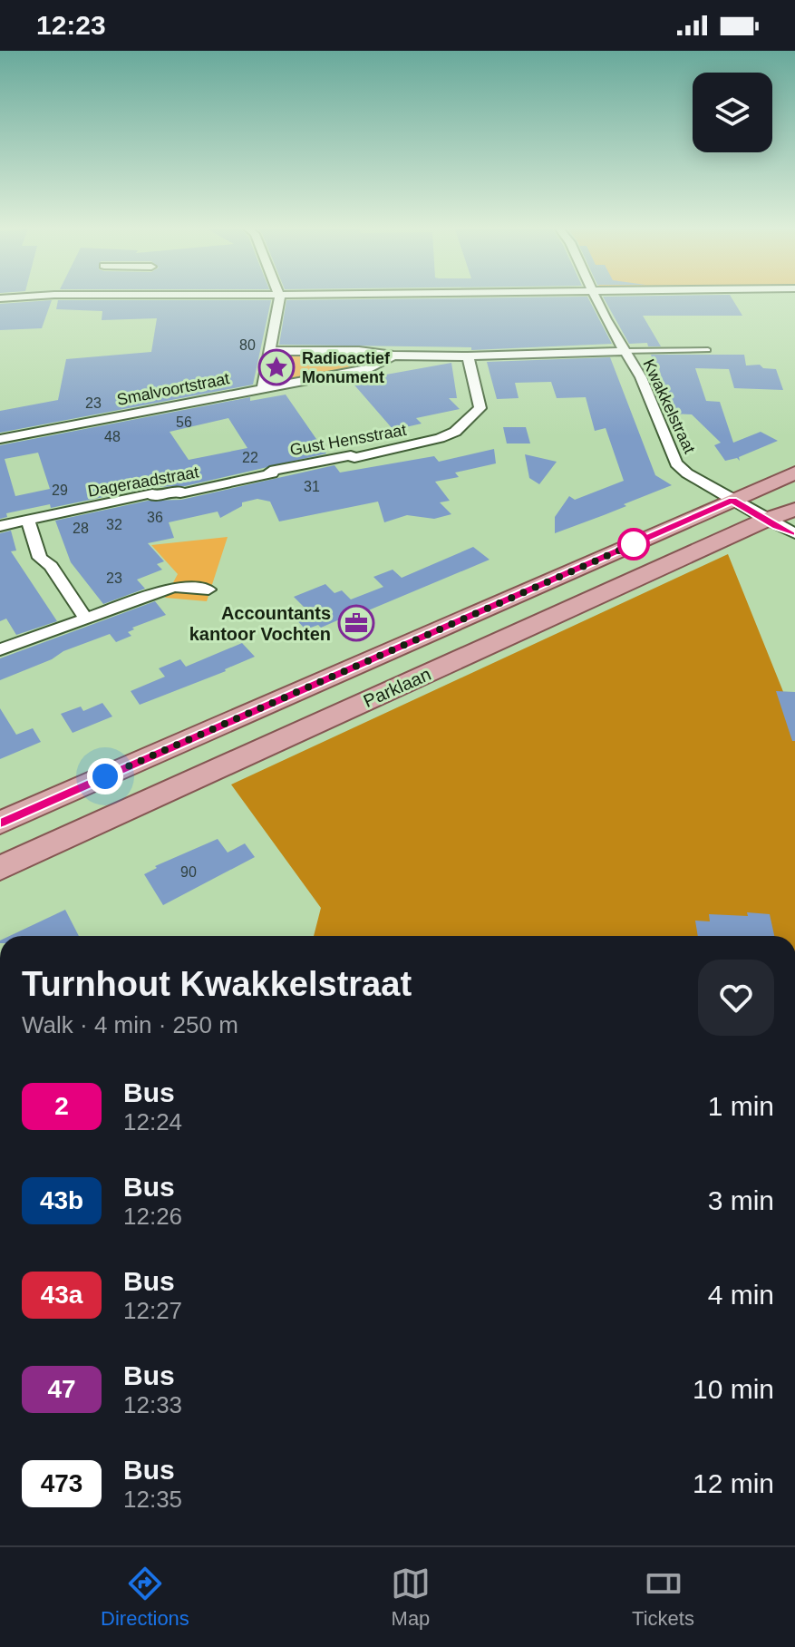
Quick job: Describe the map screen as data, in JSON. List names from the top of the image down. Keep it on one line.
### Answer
{"streets":{"main road":["Parklaan"],"street":["Smalvoortstraat","Kwakkelstraat","Gust Hensstraat","Dageraadstraat"]},"crossings":[["Smalvoortstraat","Kwakkelstraat"],["Smalvoortstraat","Gust Hensstraat"],["Kwakkelstraat","Parklaan"],["Gust Hensstraat","Dageraadstraat"]],"places":{"place":["Radioactief Monument"],"office":["Accountants kantoor Vochten"]},"lines":["bus line 2"],"house_numbers":["80","23","56","48","22","31","29","36","32","28","23","90"],"page":{"status":"12:23","heading":["Turnhout Kwakkelstraat","Walk · 4 min · 250 m"],"list":[{"mark":"2","name":"Bus","note":"12:24","value":"1 min"},{"mark":"43b","name":"Bus","note":"12:26","value":"3 min"},{"mark":"43a","name":"Bus","note":"12:27","value":"4 min"},{"mark":"47","name":"Bus","note":"12:33","value":"10 min"},{"mark":"473","name":"Bus","note":"12:35","value":"12 min"}],"tabs":["Directions","Map","Tickets"]}}
